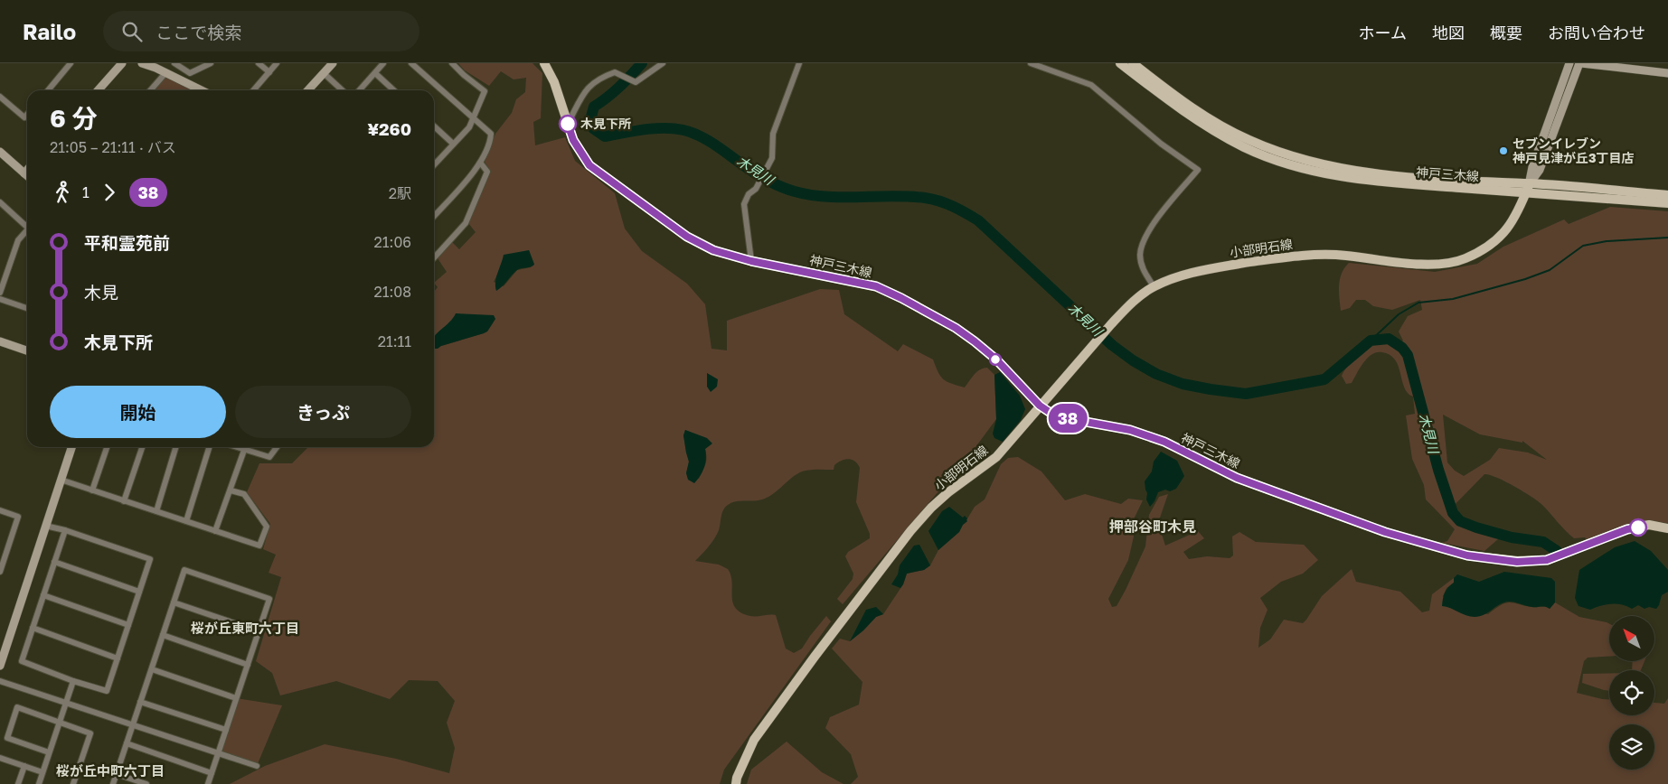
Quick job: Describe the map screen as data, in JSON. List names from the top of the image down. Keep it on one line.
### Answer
{"streets":{"main road":["神戸三木線","小部明石線"]},"crossings":[["神戸三木線","小部明石線"]],"districts":["押部谷町木見","桜が丘東町六丁目","桜が丘中町六丁目"],"water":["木見川"],"places":["木見下所","セブンイレブン 神戸見津が丘3丁目店"],"lines":["bus line 38"],"north":"top left","page":{"header":"Railo","search":"ここで検索","nav":["ホーム","地図","概要","お問い合わせ"],"on_map":"38","heading":["6 分","21:05 – 21:11 · バス","¥260"],"legs":["1","38","2駅"],"list":[{"name":"平和霊苑前","value":"21:06"},{"name":"木見","value":"21:08"},{"name":"木見下所","value":"21:11"}],"buttons":["開始","きっぷ"]}}
